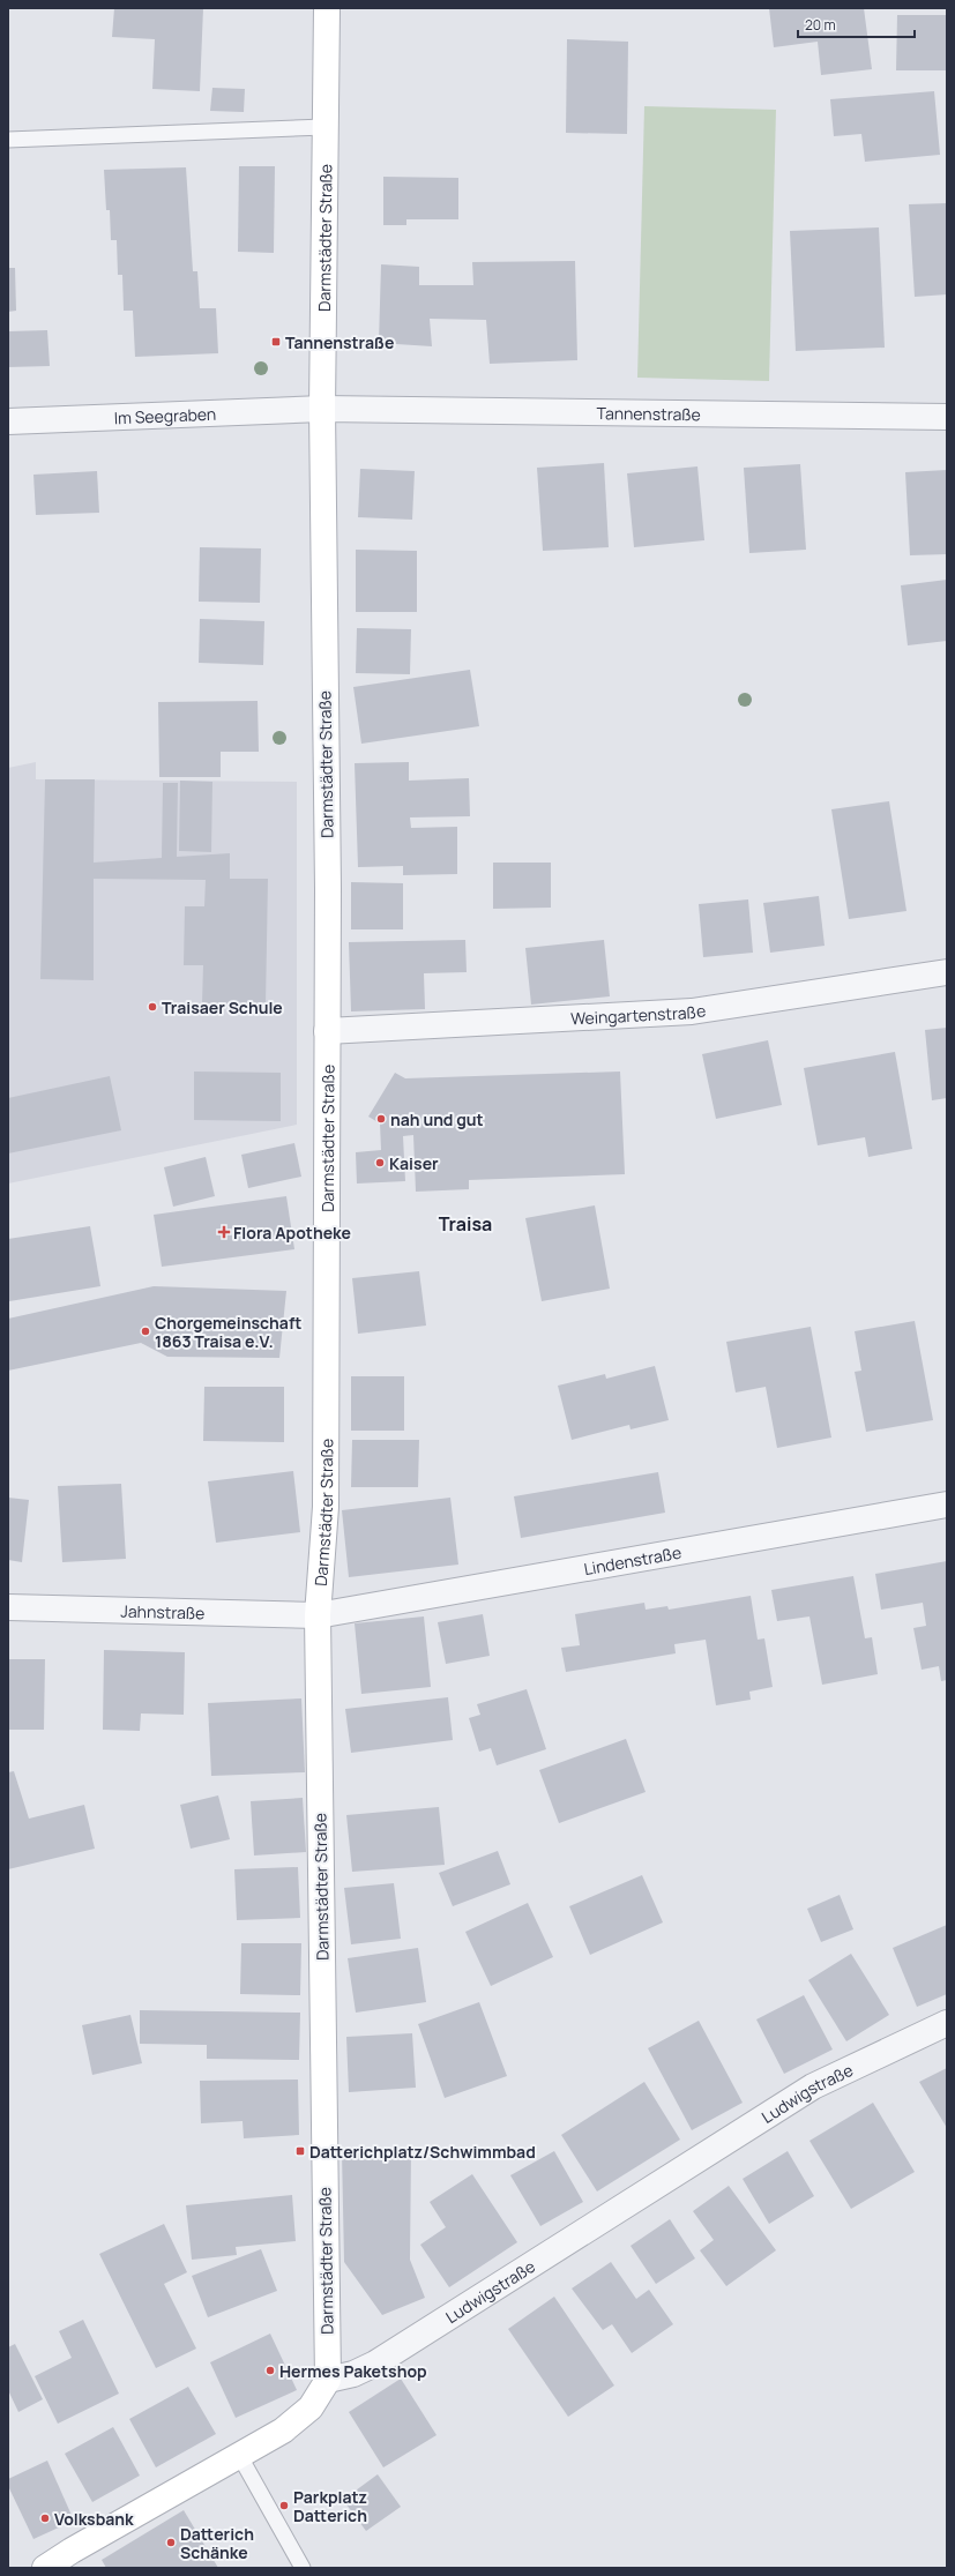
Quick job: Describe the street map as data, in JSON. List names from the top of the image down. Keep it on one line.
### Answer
{"streets":{"street":["Darmstädter Straße","Tannenstraße","Im Seegraben","Weingartenstraße","Lindenstraße","Jahnstraße","Ludwigstraße"]},"crossings":[["Darmstädter Straße","Tannenstraße"],["Darmstädter Straße","Im Seegraben"],["Darmstädter Straße","Weingartenstraße"],["Darmstädter Straße","Lindenstraße"],["Darmstädter Straße","Jahnstraße"],["Darmstädter Straße","Ludwigstraße"],["Tannenstraße","Im Seegraben"],["Lindenstraße","Jahnstraße"]],"districts":["Traisa"],"places":{"transit":["Tannenstraße","Datterichplatz/Schwimmbad"],"other":["Traisaer Schule","nah und gut","Kaiser","Chorgemeinschaft 1863 Traisa e.V.","Hermes Paketshop","Parkplatz Datterich","Volksbank","Datterich Schänke"],"health":["Flora Apotheke"]},"scale_bar":"20 m"}
